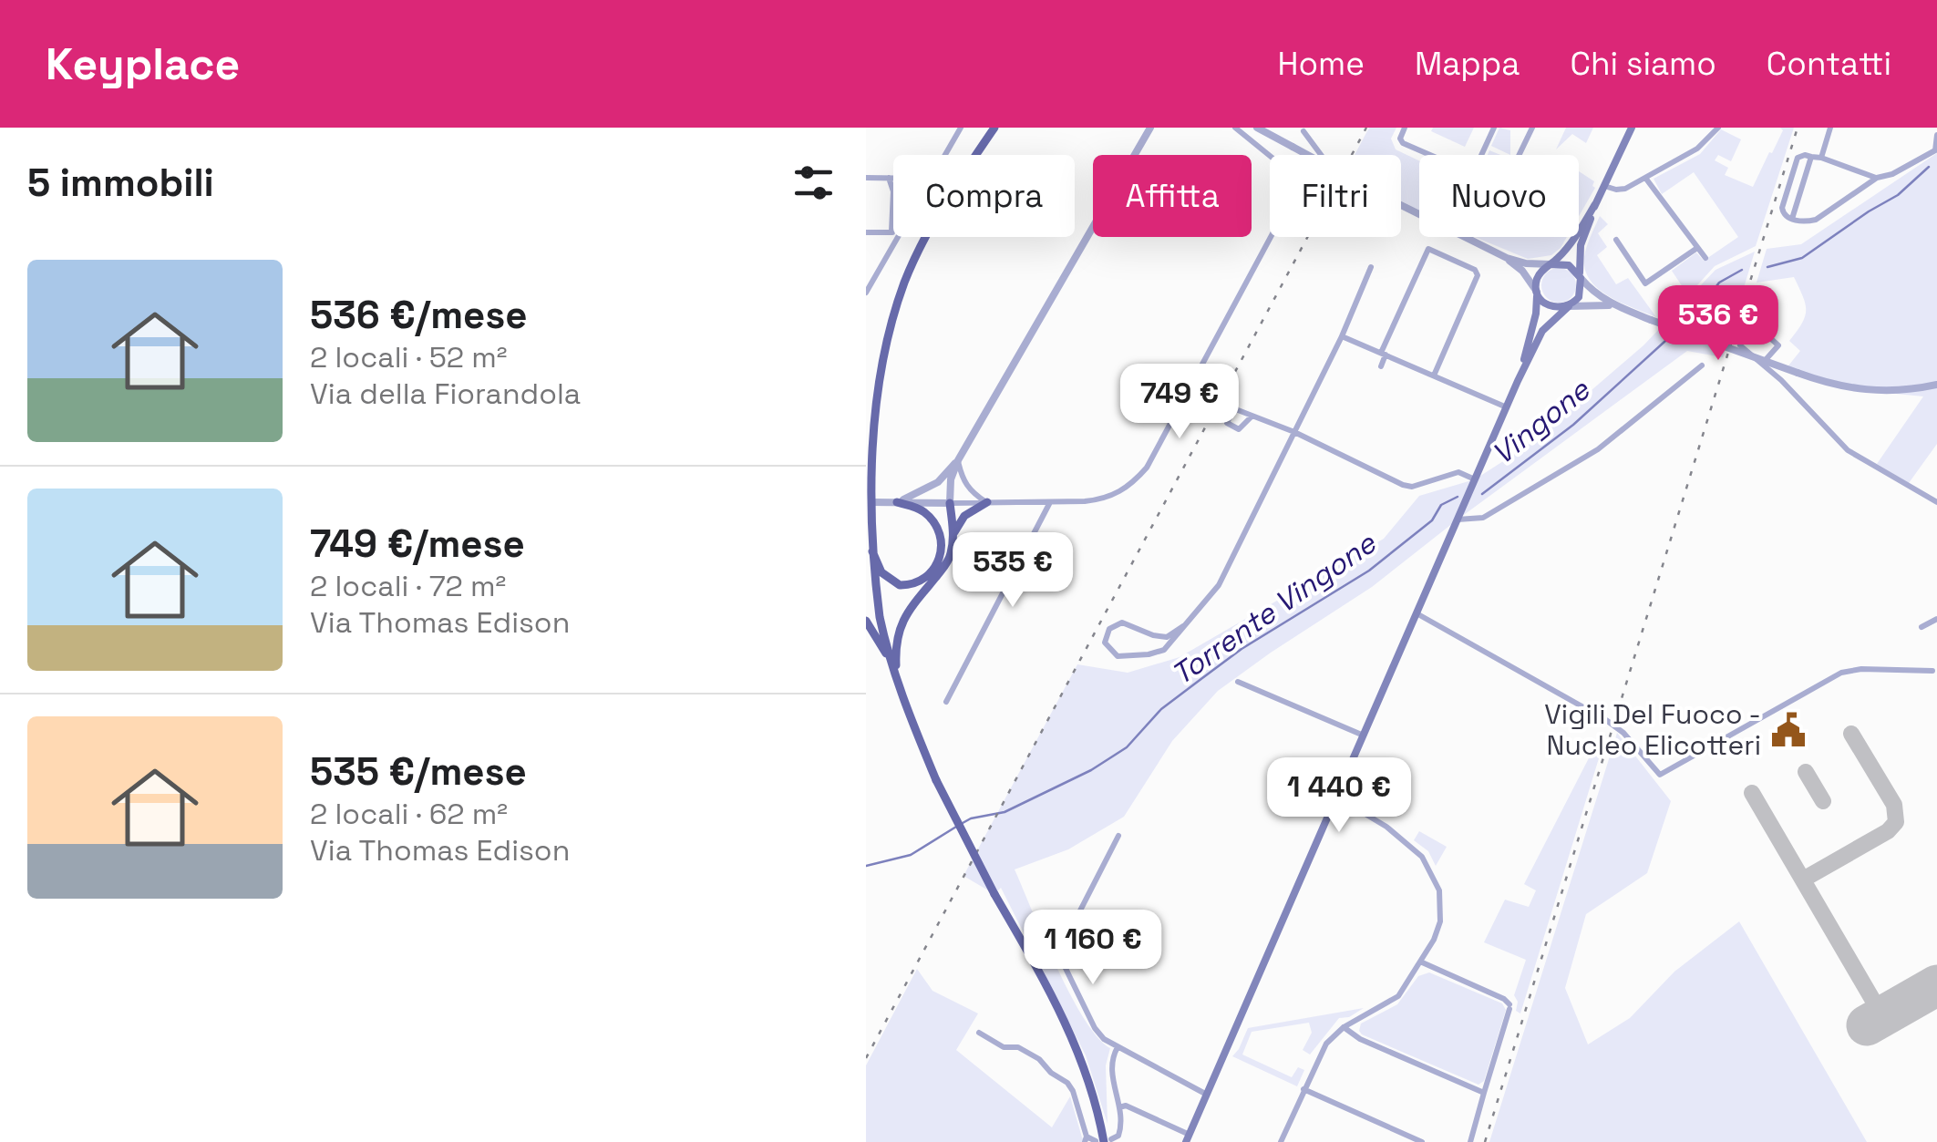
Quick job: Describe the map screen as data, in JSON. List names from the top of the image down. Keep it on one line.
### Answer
{"water":["Vingone","Torrente Vingone"],"places":{"public building":["Vigili Del Fuoco - Nucleo Elicotteri"]},"page":{"header":"Keyplace","nav":["Home","Mappa","Chi siamo","Contatti"],"heading":"5 immobili","chip":["Compra","Affitta","Filtri","Nuovo"],"list":[{"name":"536 €/mese","note":"2 locali · 52 m² · Via della Fiorandola"},{"name":"749 €/mese","note":"2 locali · 72 m² · Via Thomas Edison"},{"name":"535 €/mese","note":"2 locali · 62 m² · Via Thomas Edison"}],"price":["536 €","749 €","535 €","1 440 €","1 160 €"]}}
